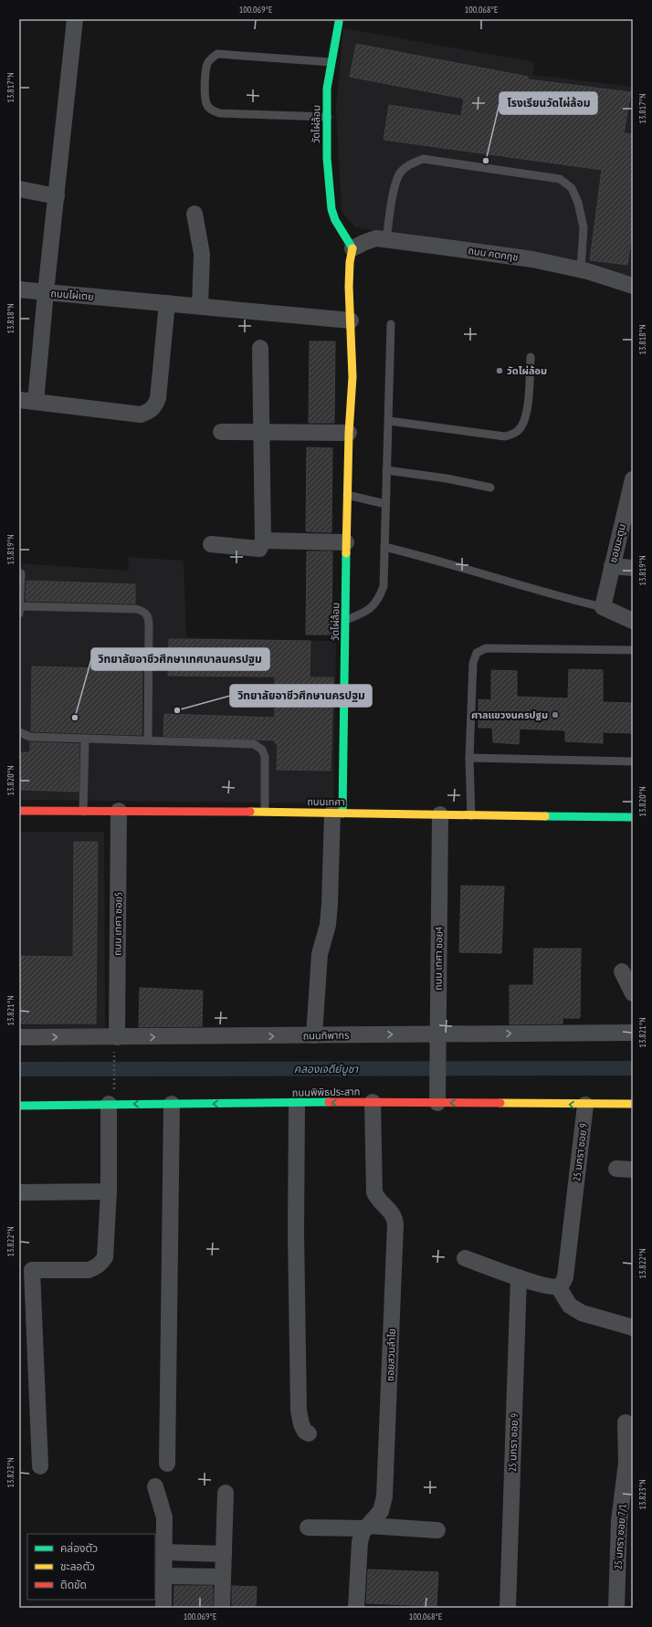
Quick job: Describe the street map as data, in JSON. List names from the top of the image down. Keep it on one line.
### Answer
{"streets":{"street":["วัดไผ่ล้อม","ถนน คตกฤช","ถนนไผ่เตย","ซอยมะตูม","ถนนเทศา","ถนน เทศา ซอย5","ถนน เทศา ซอย4","ถนนทิพากร","ถนนพิพิธประสาท","25 มกรา ซอย 9","ซอยสวนลำไย","25 มกรา ซอย 7/1"]},"crossings":[["วัดไผ่ล้อม","ถนน คตกฤช"],["วัดไผ่ล้อม","ถนนไผ่เตย"],["วัดไผ่ล้อม","ถนนเทศา"],["ถนนเทศา","ถนน เทศา ซอย5"],["ถนนเทศา","ถนน เทศา ซอย4"],["ถนน เทศา ซอย5","ถนนทิพากร"],["ถนน เทศา ซอย4","ถนนทิพากร"],["ถนน เทศา ซอย4","ถนนพิพิธประสาท"],["ถนนพิพิธประสาท","25 มกรา ซอย 9"],["ถนนพิพิธประสาท","ซอยสวนลำไย"]],"one_way":["ถนนทิพากร","ถนนพิพิธประสาท"],"water":["คลองเจดีย์บูชา"],"places":["โรงเรียนวัดไผ่ล้อม","วัดไผ่ล้อม","วิทยาลัยอาชีวศึกษานครปฐม","ศาลแขวงนครปฐม","วิทยาลัยอาชีวศึกษาเทศบาลนครปฐม"],"legend":["คล่องตัว","ชะลอตัว","ติดขัด"],"coordinates":["100.069°E","100.068°E","13.817°N","13.818°N","13.819°N","13.820°N","13.821°N","13.822°N","13.823°N"]}
